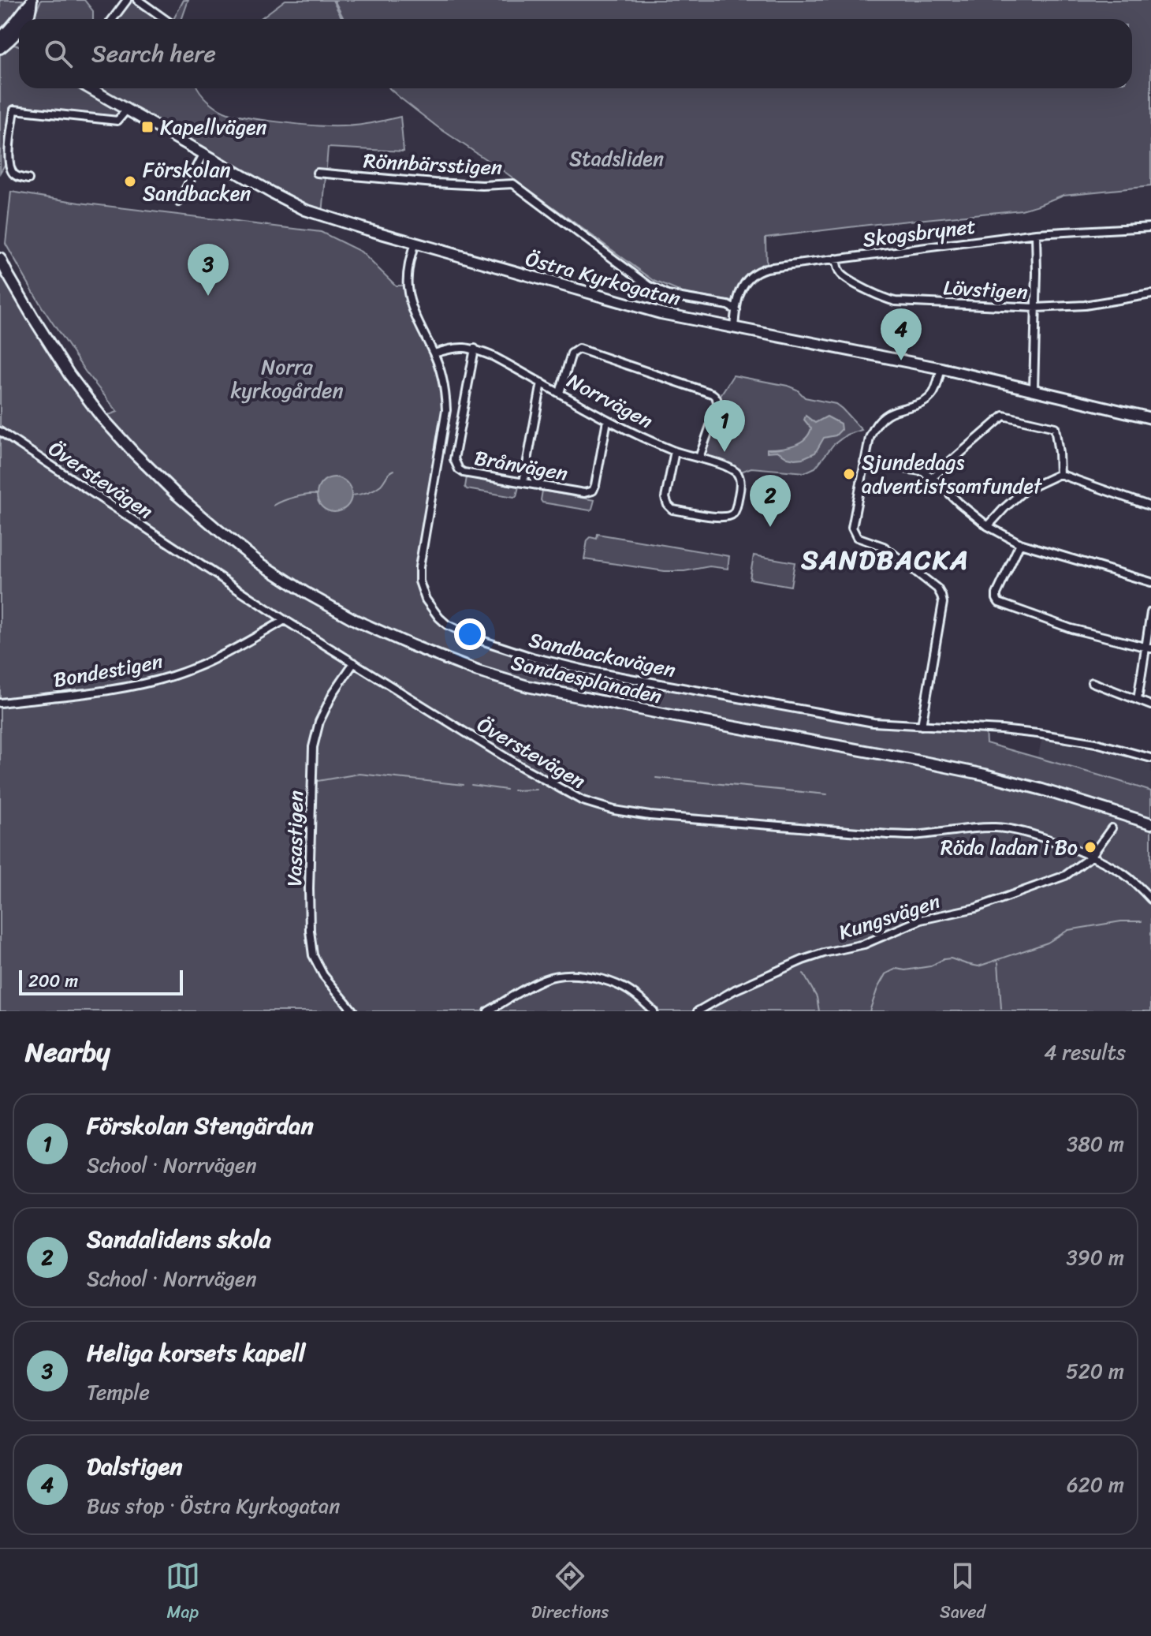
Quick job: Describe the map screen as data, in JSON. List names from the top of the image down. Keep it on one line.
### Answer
{"streets":{"main road":["Östra Kyrkogatan","Sandaesplanaden"],"street":["Rönnbärsstigen","Skogsbrynet","Lövstigen","Norrvägen","Brånvägen","Överstevägen","Sandbackavägen","Bondestigen","Vasastigen","Kungsvägen"]},"crossings":[["Rönnbärsstigen","Skogsbrynet"],["Skogsbrynet","Östra Kyrkogatan"],["Skogsbrynet","Lövstigen"],["Östra Kyrkogatan","Sandbackavägen"],["Norrvägen","Brånvägen"],["Norrvägen","Sandbackavägen"],["Överstevägen","Bondestigen"],["Överstevägen","Vasastigen"],["Överstevägen","Kungsvägen"]],"districts":["SANDBACKA"],"parks":["Stadsliden","Norra kyrkogården"],"places":{"transit":["Kapellvägen"],"other":["Förskolan Sandbacken","Sjundedags adventistsamfundet","Röda ladan i Bo"]},"scale_bar":"200 m","page":{"search":"Search here","pins":["3","4","1","2"],"scale":"200 m","heading":["Nearby","4 results"],"list":[{"mark":"1","name":"Förskolan Stengärdan","note":"School · Norrvägen","value":"380 m"},{"mark":"2","name":"Sandalidens skola","note":"School · Norrvägen","value":"390 m"},{"mark":"3","name":"Heliga korsets kapell","note":"Temple","value":"520 m"},{"mark":"4","name":"Dalstigen","note":"Bus stop · Östra Kyrkogatan","value":"620 m"}],"nav":["Map","Directions","Saved"]}}
